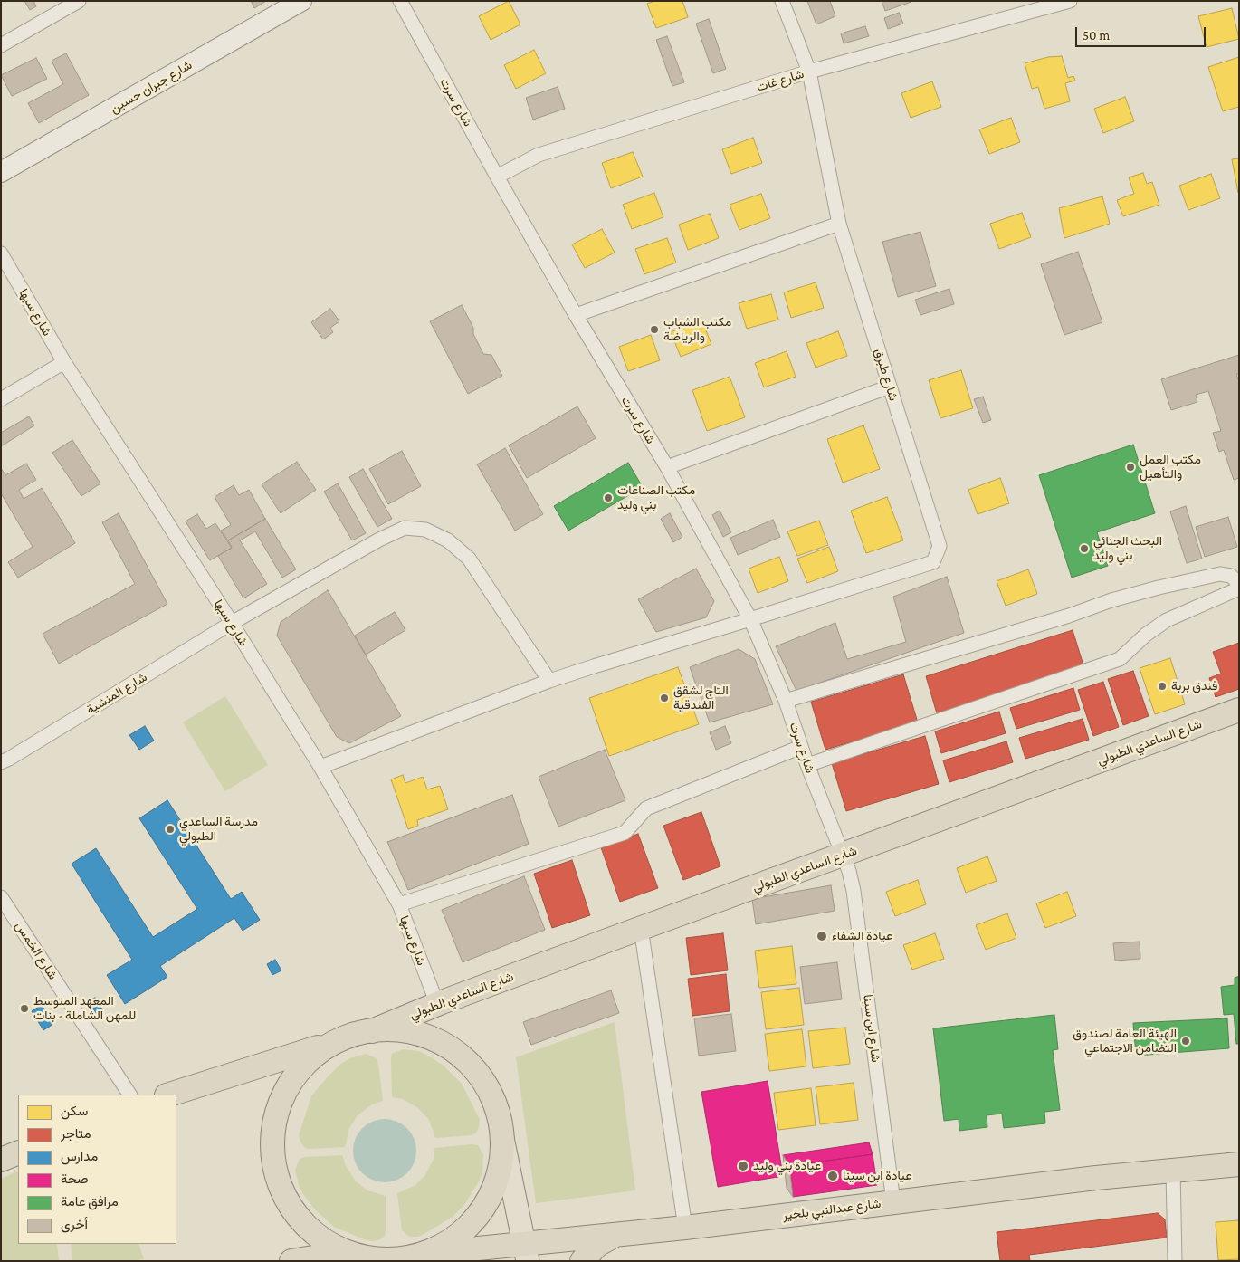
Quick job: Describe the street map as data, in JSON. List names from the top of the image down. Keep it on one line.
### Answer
{"streets":{"highway":["شارع الساعدي الطبولي","شارع عبدالنبي بلخير"],"main road":["شارع جبران حسين"],"street":["شارع غات","شارع سرت","شارع سبها","شارع طبرق","شارع المنشية","شارع الخمس","شارع ابن سينا"]},"crossings":[["شارع غات","شارع سرت"],["شارع غات","شارع طبرق"],["شارع سرت","شارع طبرق"],["شارع سرت","شارع الساعدي الطبولي"],["شارع سرت","شارع ابن سينا"],["شارع سبها","شارع المنشية"],["شارع سبها","شارع الساعدي الطبولي"],["شارع الساعدي الطبولي","شارع ابن سينا"],["شارع ابن سينا","شارع عبدالنبي بلخير"]],"places":["مكتب الشباب والرياضة","مكتب العمل والتأهيل","مكتب الصناعات بني وليد","البحث الجنائي بني وليد","فندق بربة","التاج لشقق الفندقية","مدرسة الساعدي الطبولي","عيادة الشفاء","المعهد المتوسط للمهن الشاملة - بنات","الهيئة العامة لصندوق التضامن الاجتماعي","عيادة بني وليد","عيادة ابن سينا"],"legend":["سكن","متاجر","مدارس","صحة","مرافق عامة","أخرى"],"scale_bar":"50 m"}
